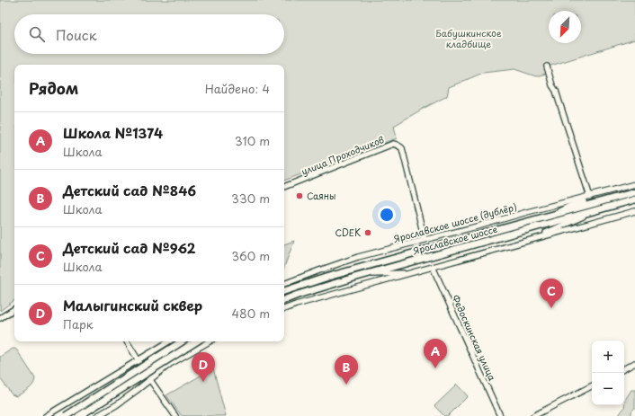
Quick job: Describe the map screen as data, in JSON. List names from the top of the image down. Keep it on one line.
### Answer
{"streets":{"main road":["Ярославское шоссе"],"street":["улица Проходчиков","Ярославское шоссе (дублёр)","Федоскинская улица"]},"crossings":[["улица Проходчиков","Ярославское шоссе (дублёр)"]],"parks":["Бабушкинское кладбище"],"places":["Саяны","CDEK"],"north":"bottom left","page":{"search":"Поиск","heading":["Рядом","Найдено: 4"],"list":[{"mark":"A","name":"Школа №1374","note":"Школа","value":"310 m"},{"mark":"B","name":"Детский сад №846","note":"Школа","value":"330 m"},{"mark":"C","name":"Детский сад №962","note":"Школа","value":"360 m"},{"mark":"D","name":"Малыгинский сквер","note":"Парк","value":"480 m"}],"pins":["C","A","D","B"],"map_buttons":["+","−"]}}
